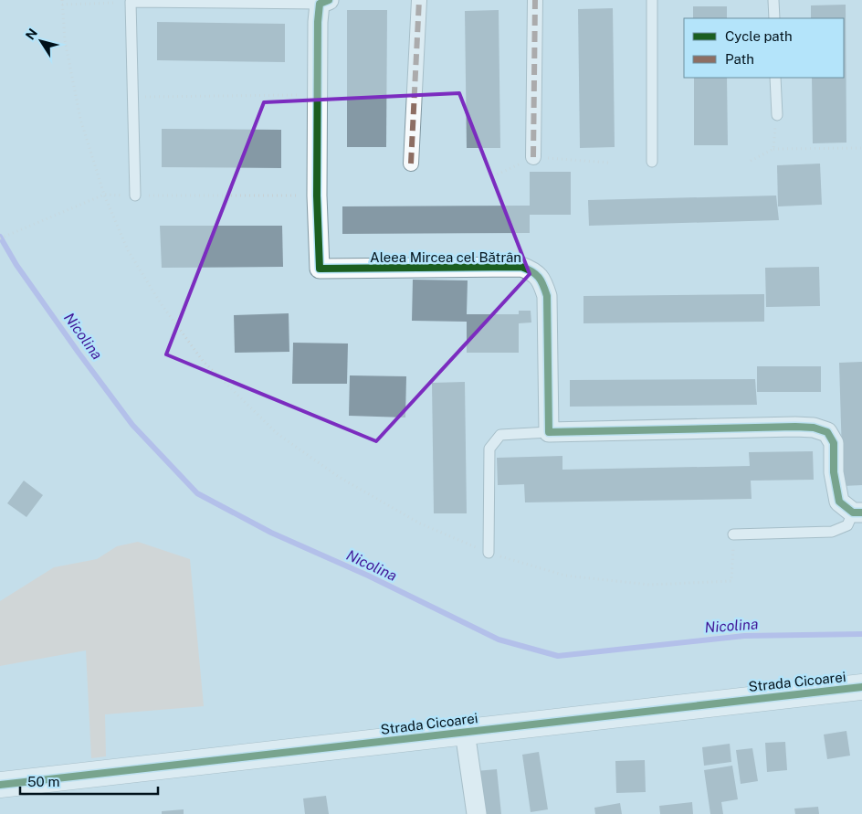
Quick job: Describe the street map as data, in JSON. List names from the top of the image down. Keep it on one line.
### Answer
{"streets":{"street":["Aleea Mircea cel Bătrân","Strada Cicoarei"]},"water":["Nicolina"],"legend":["Cycle path","Path"],"scale_bar":"50 m","north":"top left"}
